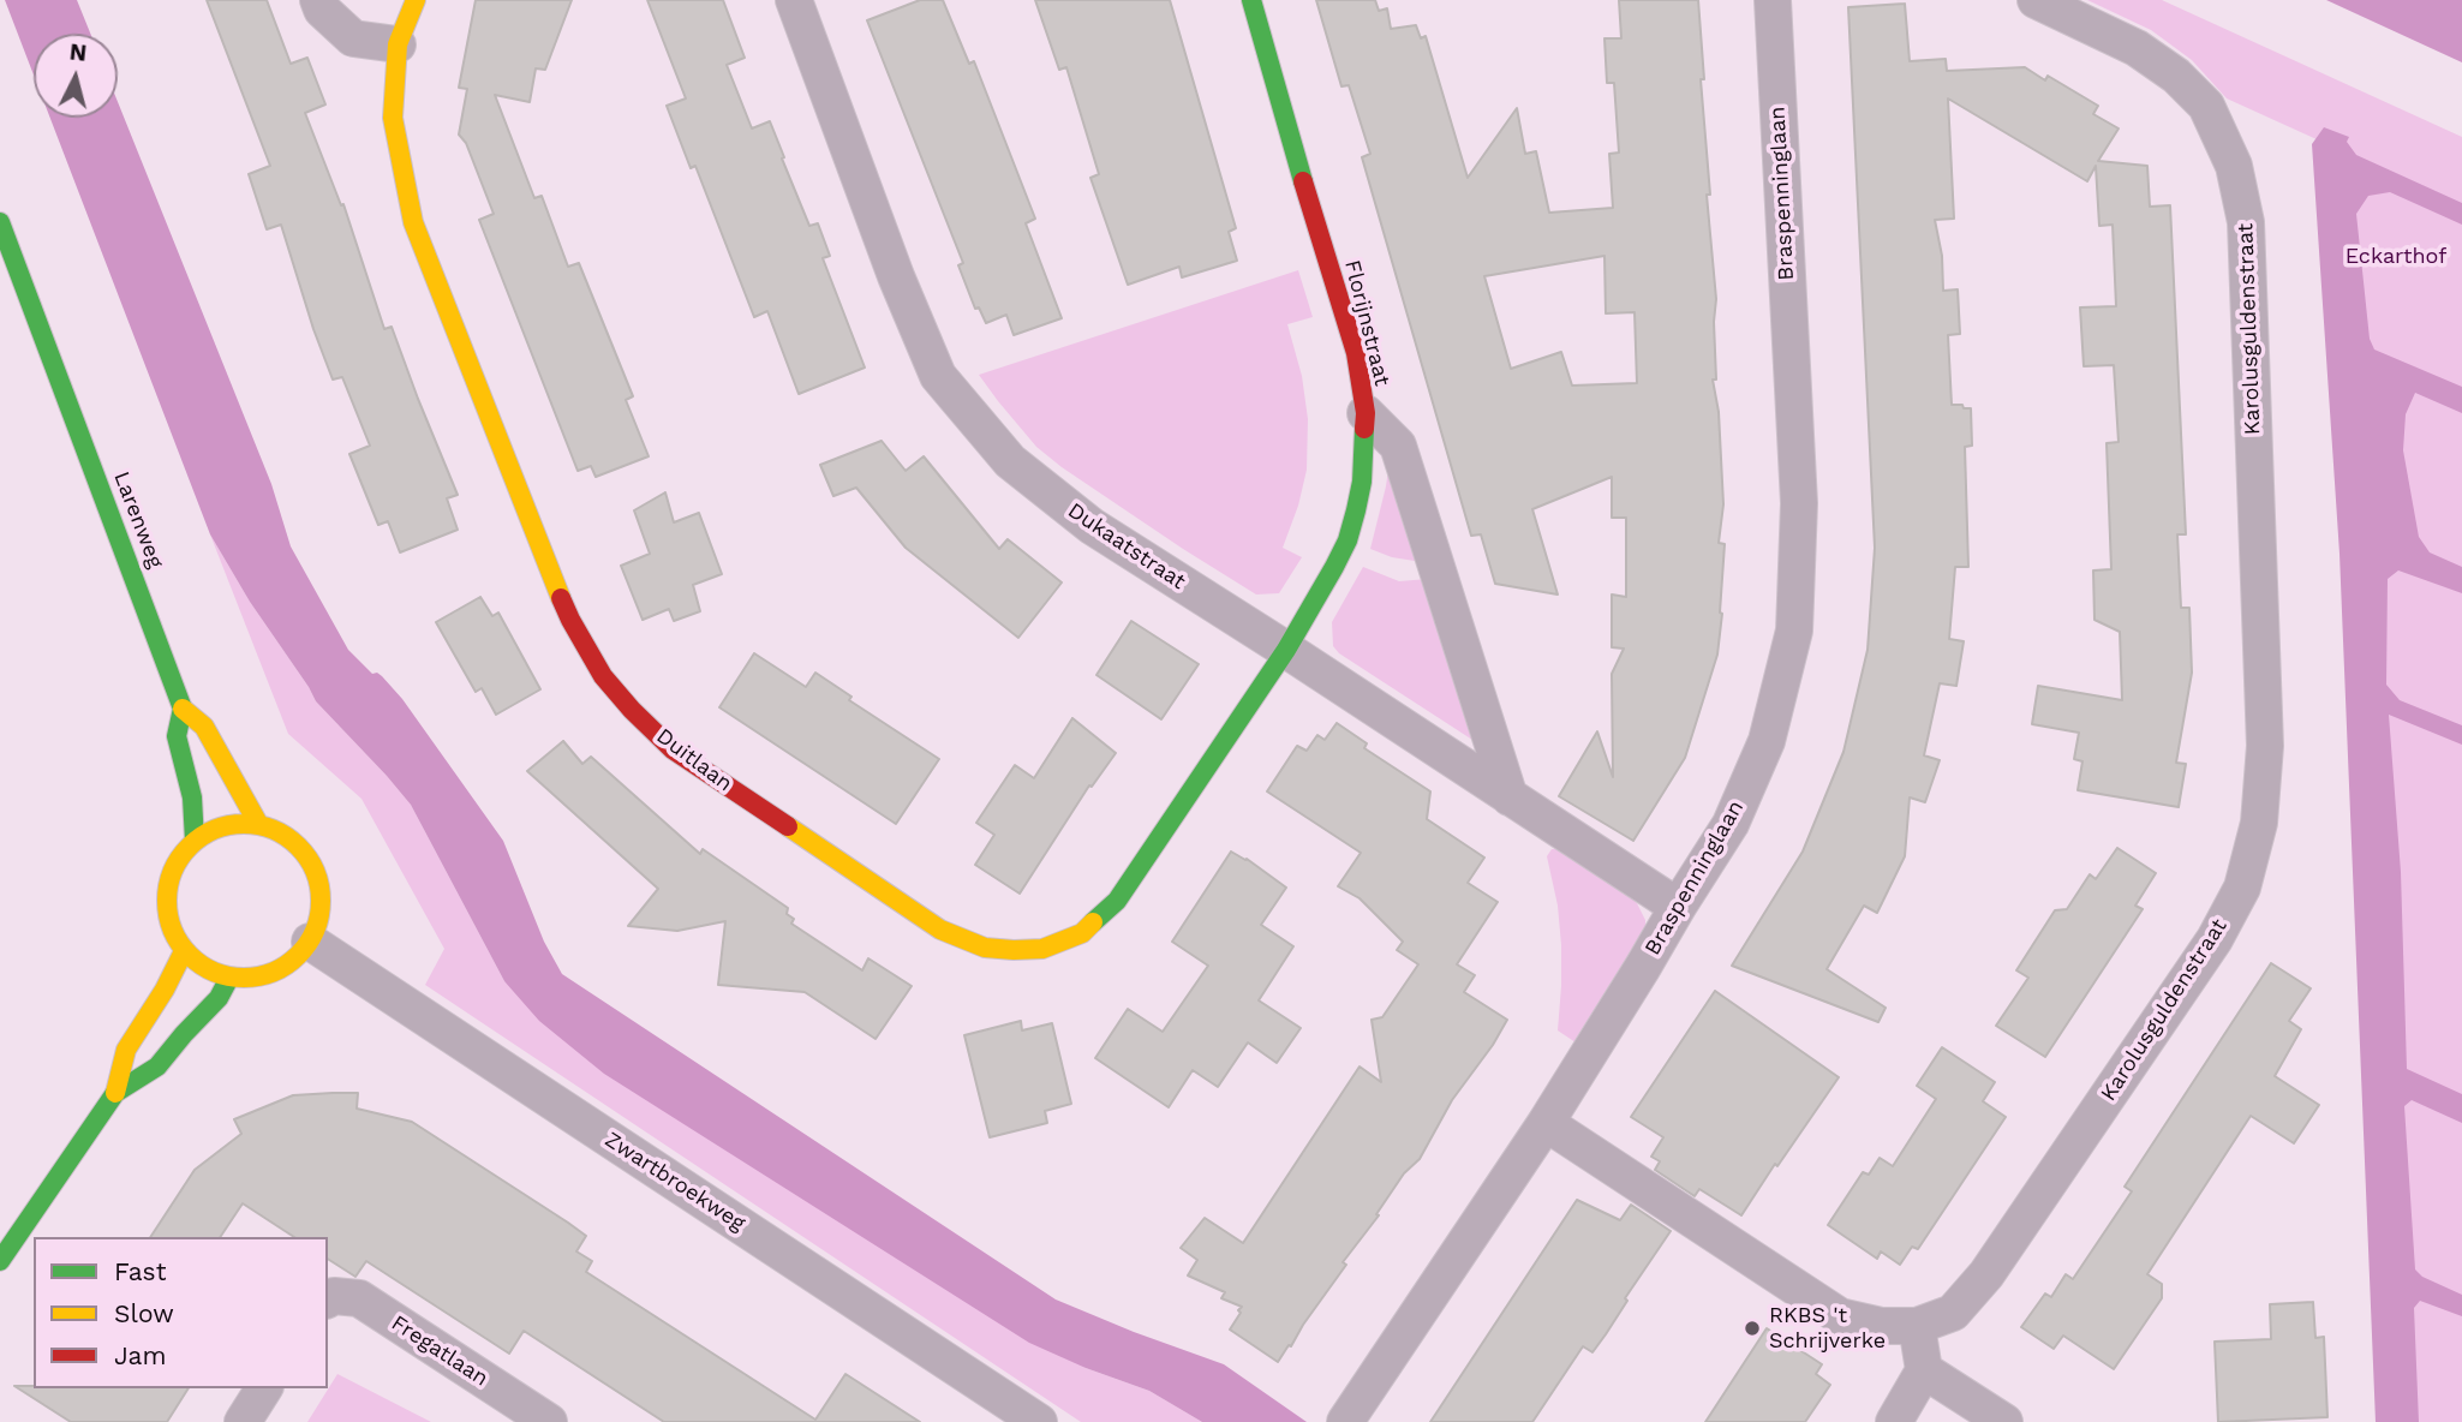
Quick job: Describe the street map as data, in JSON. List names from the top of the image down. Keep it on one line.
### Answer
{"streets":{"street":["Braspenninglaan","Florijnstraat","Karolusguldenstraat","Larenweg","Dukaatstraat","Duitlaan","Zwartbroekweg","Fregatlaan"]},"crossings":[["Braspenninglaan","Karolusguldenstraat"],["Braspenninglaan","Dukaatstraat"],["Florijnstraat","Dukaatstraat"],["Florijnstraat","Duitlaan"],["Larenweg","Zwartbroekweg"],["Dukaatstraat","Duitlaan"]],"parks":["Eckarthof"],"places":["RKBS 't Schrijverke"],"legend":["Fast","Slow","Jam"],"north":"top"}
